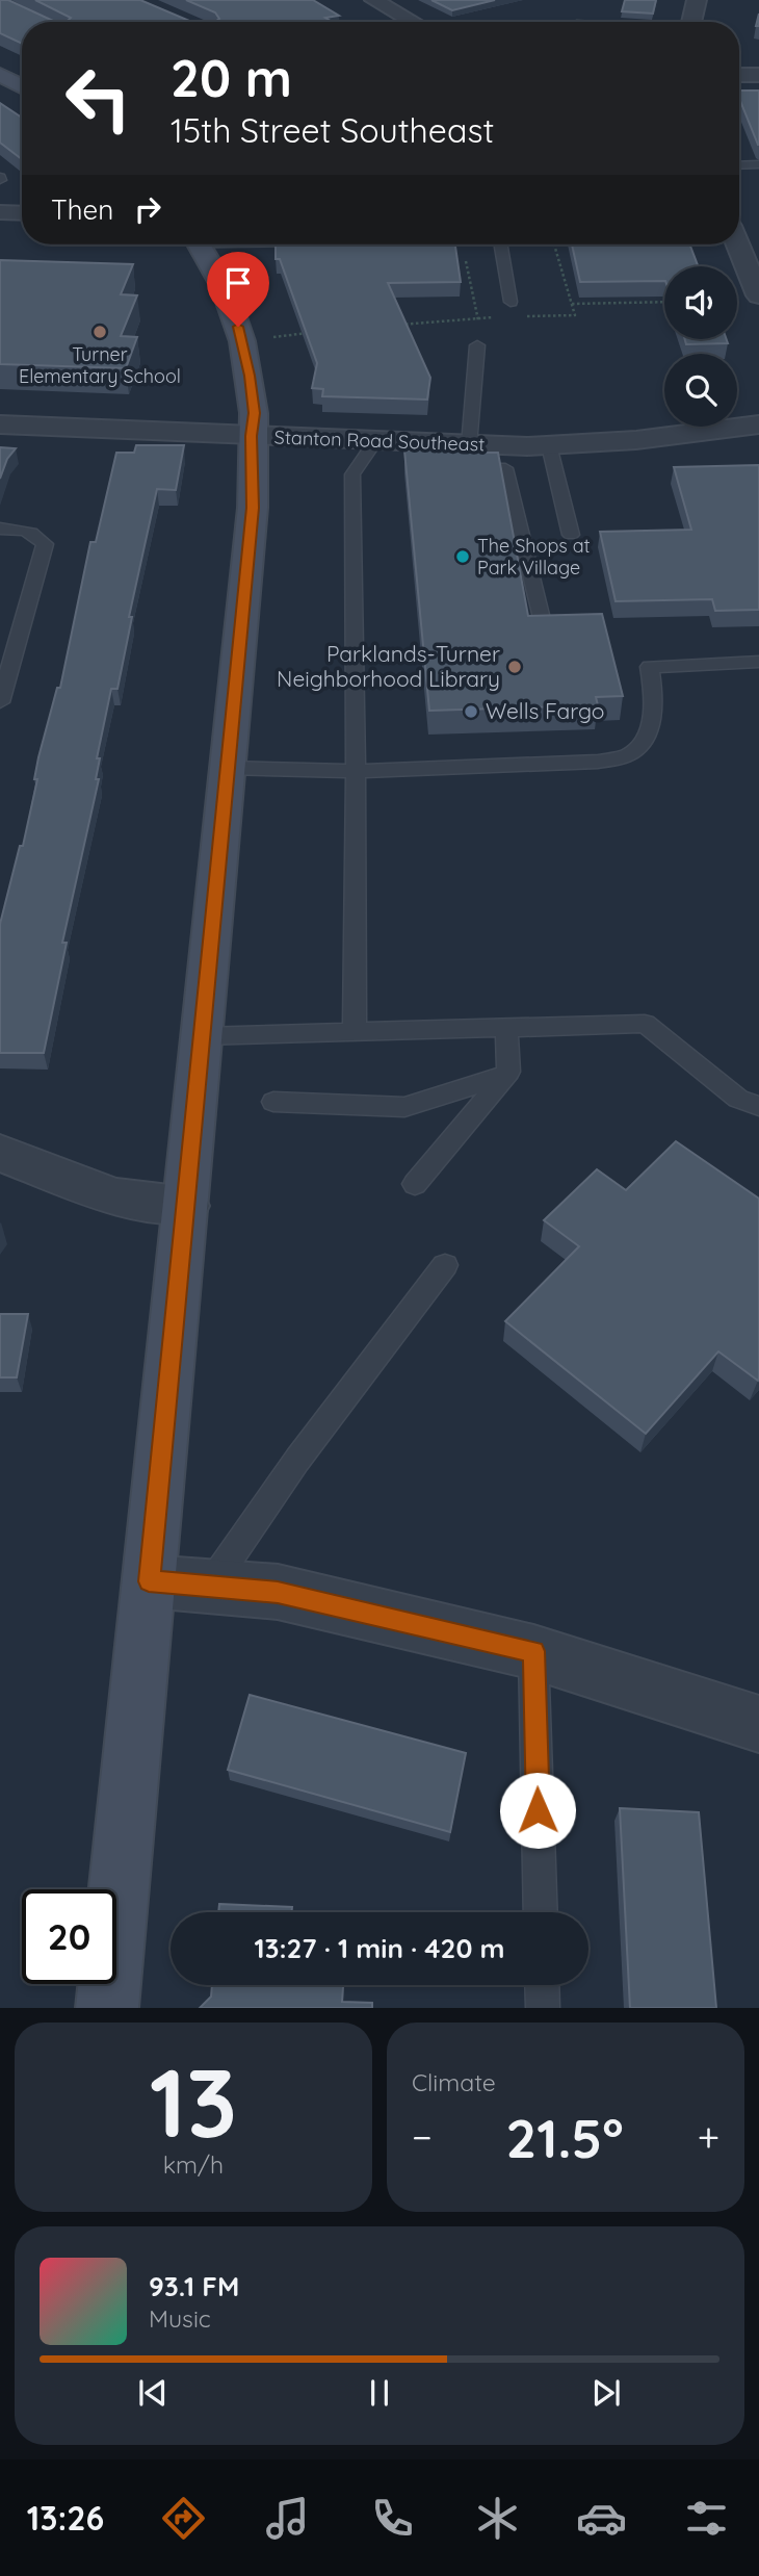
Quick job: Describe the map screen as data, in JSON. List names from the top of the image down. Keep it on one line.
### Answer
{"streets":{"street":["Stanton Road Southeast"]},"places":["Turner Elementary School","The Shops at Park Village","Parklands-Turner Neighborhood Library","Wells Fargo"],"page":{"turn":["20 m","15th Street Southeast"],"then":"Then","limit":"20","trip":"13:27 · 1 min · 420 m","tile":[["13","km/h"],"Climate"],"heat":["−","21.5°","+"],"song":["93.1 FM","Music"],"tabs":"13:26"}}
